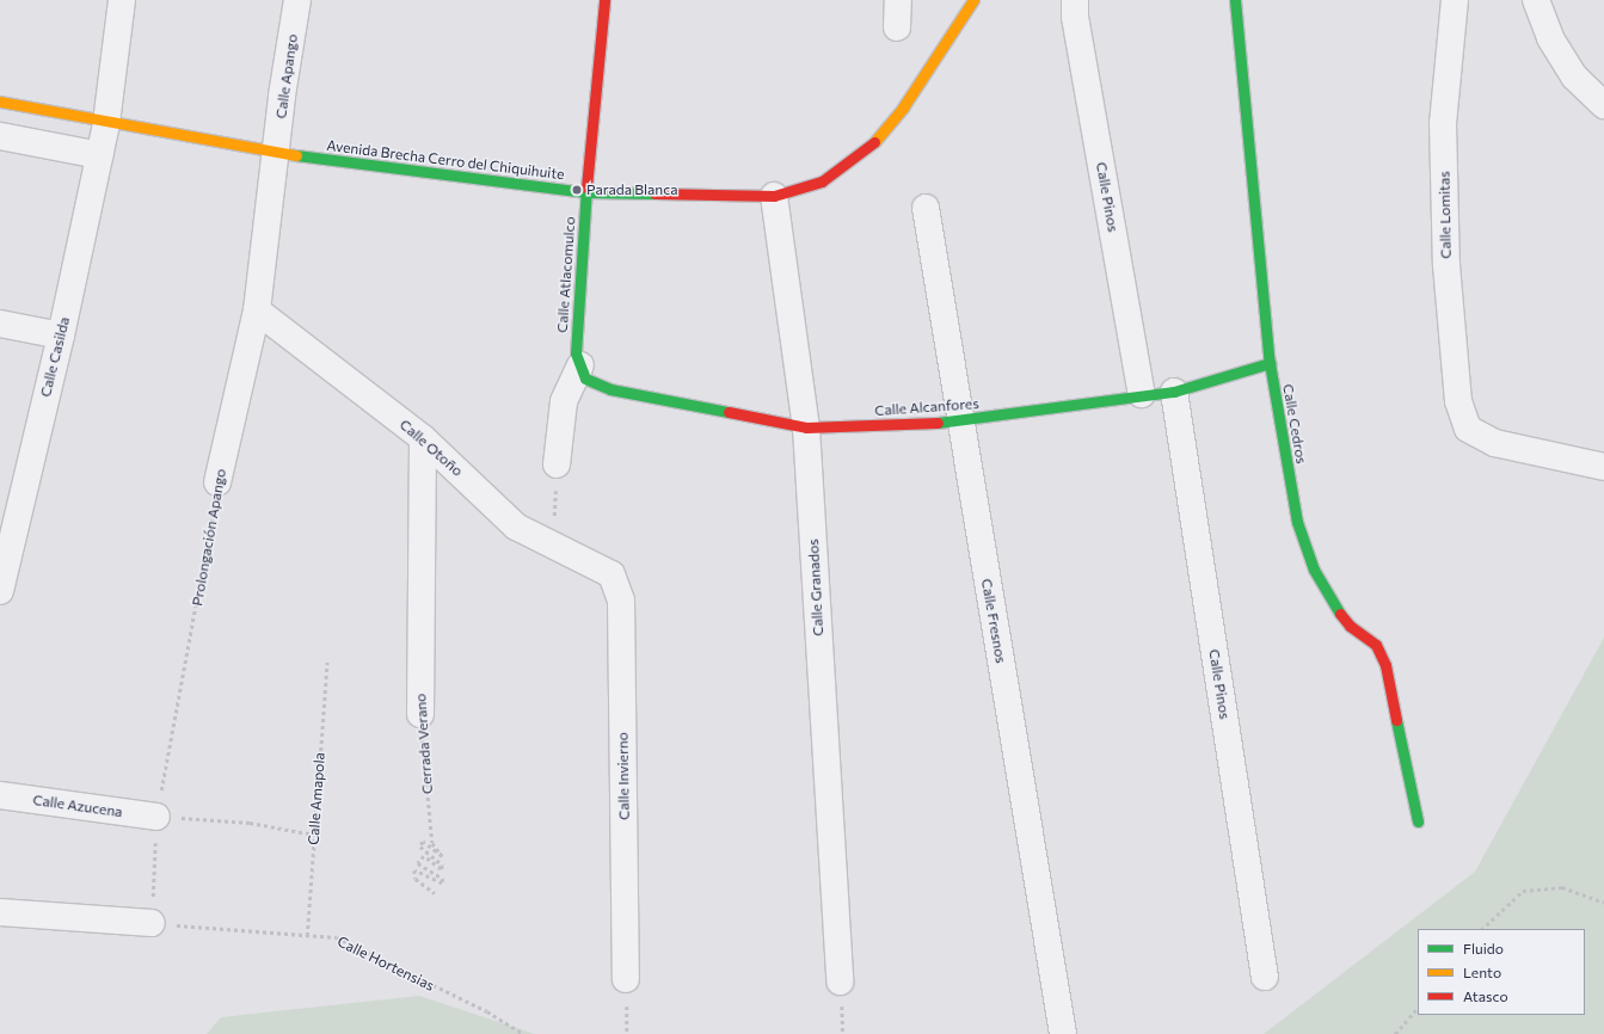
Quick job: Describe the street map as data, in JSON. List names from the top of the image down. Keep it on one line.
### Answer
{"streets":{"street":["Calle Apango","Avenida Brecha Cerro del Chiquihuite","Calle Pinos","Calle Lomitas","Calle Atlacomulco","Calle Casilda","Calle Alcanfores","Calle Cedros","Calle Otoño","Prolongación Apango","Calle Granados","Calle Fresnos","Cerrada Verano","Calle Invierno","Calle Azucena"],"path":["Calle Amapola","Calle Hortensias"]},"crossings":[["Calle Apango","Avenida Brecha Cerro del Chiquihuite"],["Calle Apango","Prolongación Apango"],["Avenida Brecha Cerro del Chiquihuite","Calle Atlacomulco"],["Avenida Brecha Cerro del Chiquihuite","Calle Casilda"],["Avenida Brecha Cerro del Chiquihuite","Prolongación Apango"],["Avenida Brecha Cerro del Chiquihuite","Calle Granados"],["Calle Pinos","Calle Alcanfores"],["Calle Atlacomulco","Calle Alcanfores"],["Calle Alcanfores","Calle Cedros"],["Calle Alcanfores","Calle Granados"],["Calle Alcanfores","Calle Fresnos"],["Calle Otoño","Prolongación Apango"],["Calle Otoño","Cerrada Verano"],["Calle Otoño","Calle Invierno"],["Prolongación Apango","Calle Azucena"],["Prolongación Apango","Calle Hortensias"],["Calle Amapola","Calle Hortensias"]],"places":["Parada Blanca"],"legend":["Fluido","Lento","Atasco"]}
